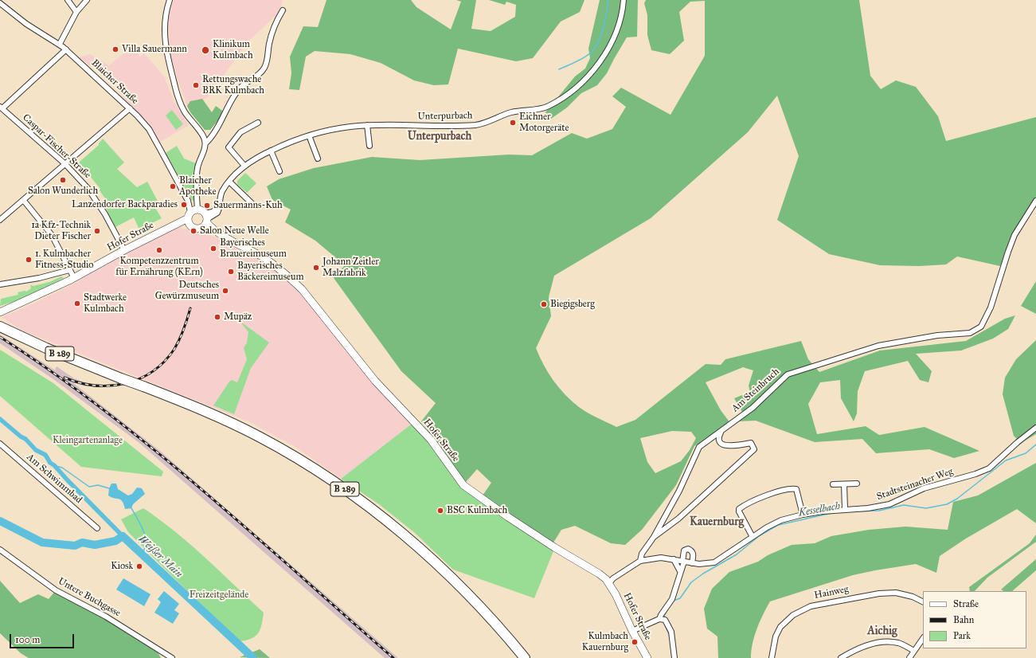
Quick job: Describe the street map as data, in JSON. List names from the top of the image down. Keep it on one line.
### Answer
{"streets":{"highway":["B 289"],"street":["Blaicher Straße","Unterpurbach","Caspar-Fischer-Straße","Hofer Straße","Am Steinbruch","Am Schwimmbad","Stadtsteinacher Weg","Hainweg","Untere Buchgasse"]},"crossings":[["Blaicher Straße","Hofer Straße"],["Unterpurbach","Hofer Straße"],["Caspar-Fischer-Straße","Hofer Straße"]],"districts":["Unterpurbach","Kauernburg","Aichig"],"water":["Kesselbach","Weißer Main"],"parks":["Kleingartenanlage","Freizeitgelände"],"places":["Villa Sauermann","Klinikum Kulmbach","Rettungswache BRK Kulmbach","Eichner Motorgeräte","Salon Wunderlich","Blaicher Apotheke","Lanzendorfer Backparadies","Sauermanns-Kuh","1a Kfz-Technik Dieter Fischer","Salon Neue Welle","Bayerisches Brauereimuseum","Kompetenzzentrum für Ernährung (KErn)","1. Kulmbacher Fitness-Studio","Johann Zeitler Malzfabrik","Bayerisches Bäckereimuseum","Deutsches Gewürzmuseum","Stadtwerke Kulmbach","Biegigsberg","Mupäz","BSC Kulmbach","Kiosk","Kulmbach Kauernburg"],"legend":["Straße","Bahn","Park"],"scale_bar":"100 m"}
